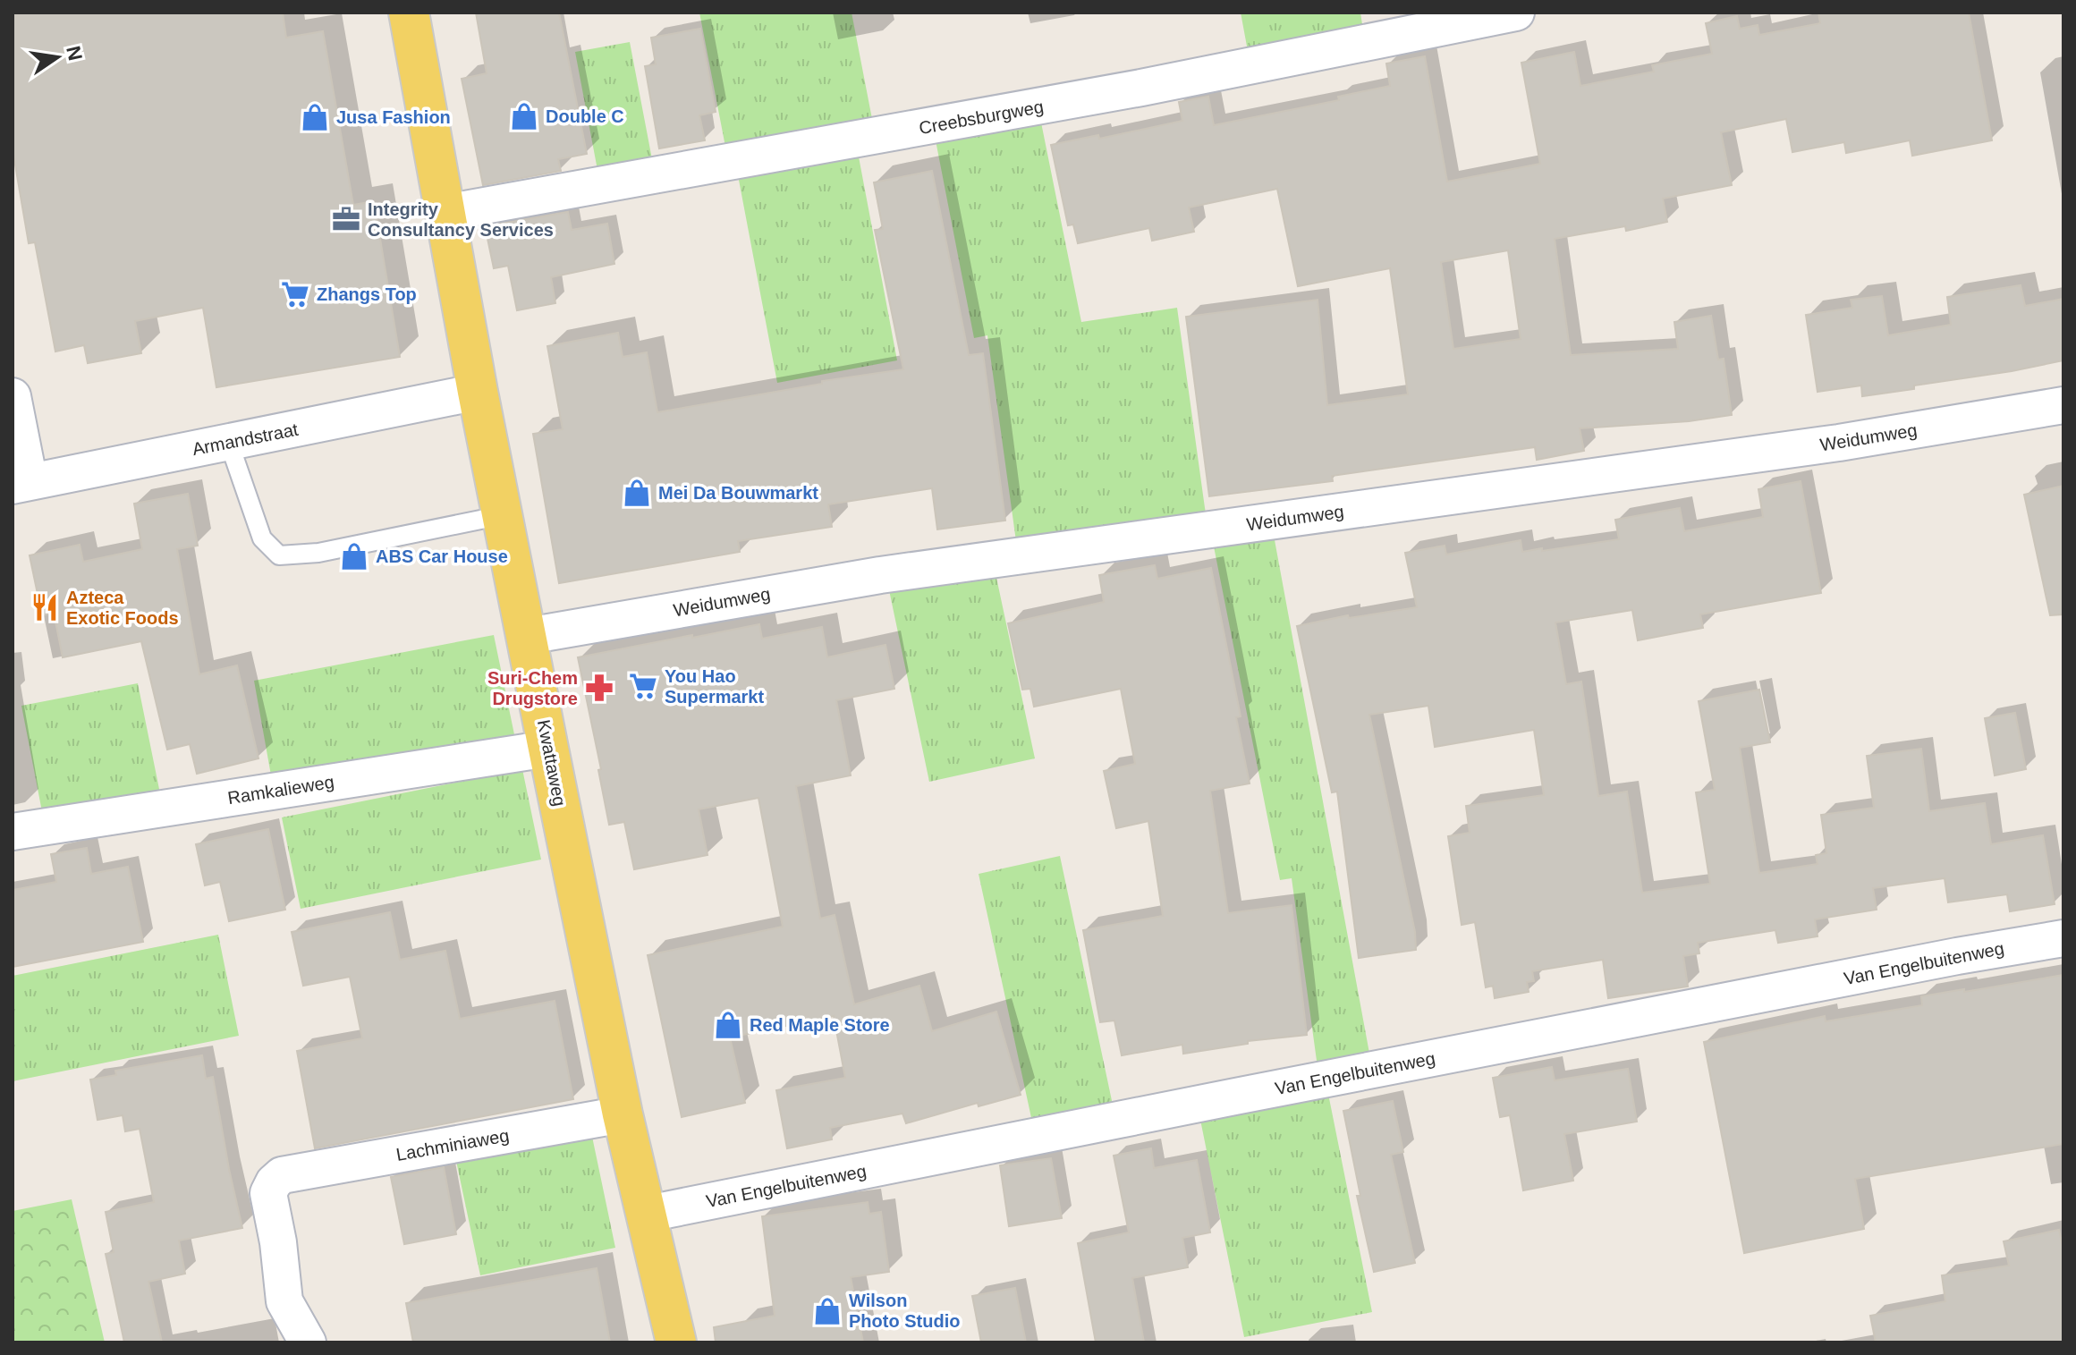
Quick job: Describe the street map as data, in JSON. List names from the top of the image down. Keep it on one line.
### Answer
{"streets":{"main road":["Kwattaweg"],"street":["Creebsburgweg","Weidumweg","Armandstraat","Ramkalieweg","Van Engelbuitenweg","Lachminiaweg"]},"crossings":[["Creebsburgweg","Kwattaweg"],["Weidumweg","Kwattaweg"],["Armandstraat","Kwattaweg"],["Kwattaweg","Ramkalieweg"],["Kwattaweg","Van Engelbuitenweg"],["Kwattaweg","Lachminiaweg"]],"places":{"shop":["Double C","Jusa Fashion","Mei Da Bouwmarkt","ABS Car House","Red Maple Store","Wilson Photo Studio"],"office":["Integrity Consultancy Services"],"supermarket":["Zhangs Top","You Hao Supermarkt"],"restaurant":["Azteca Exotic Foods"],"pharmacy":["Suri-Chem Drugstore"]},"north":"right"}
